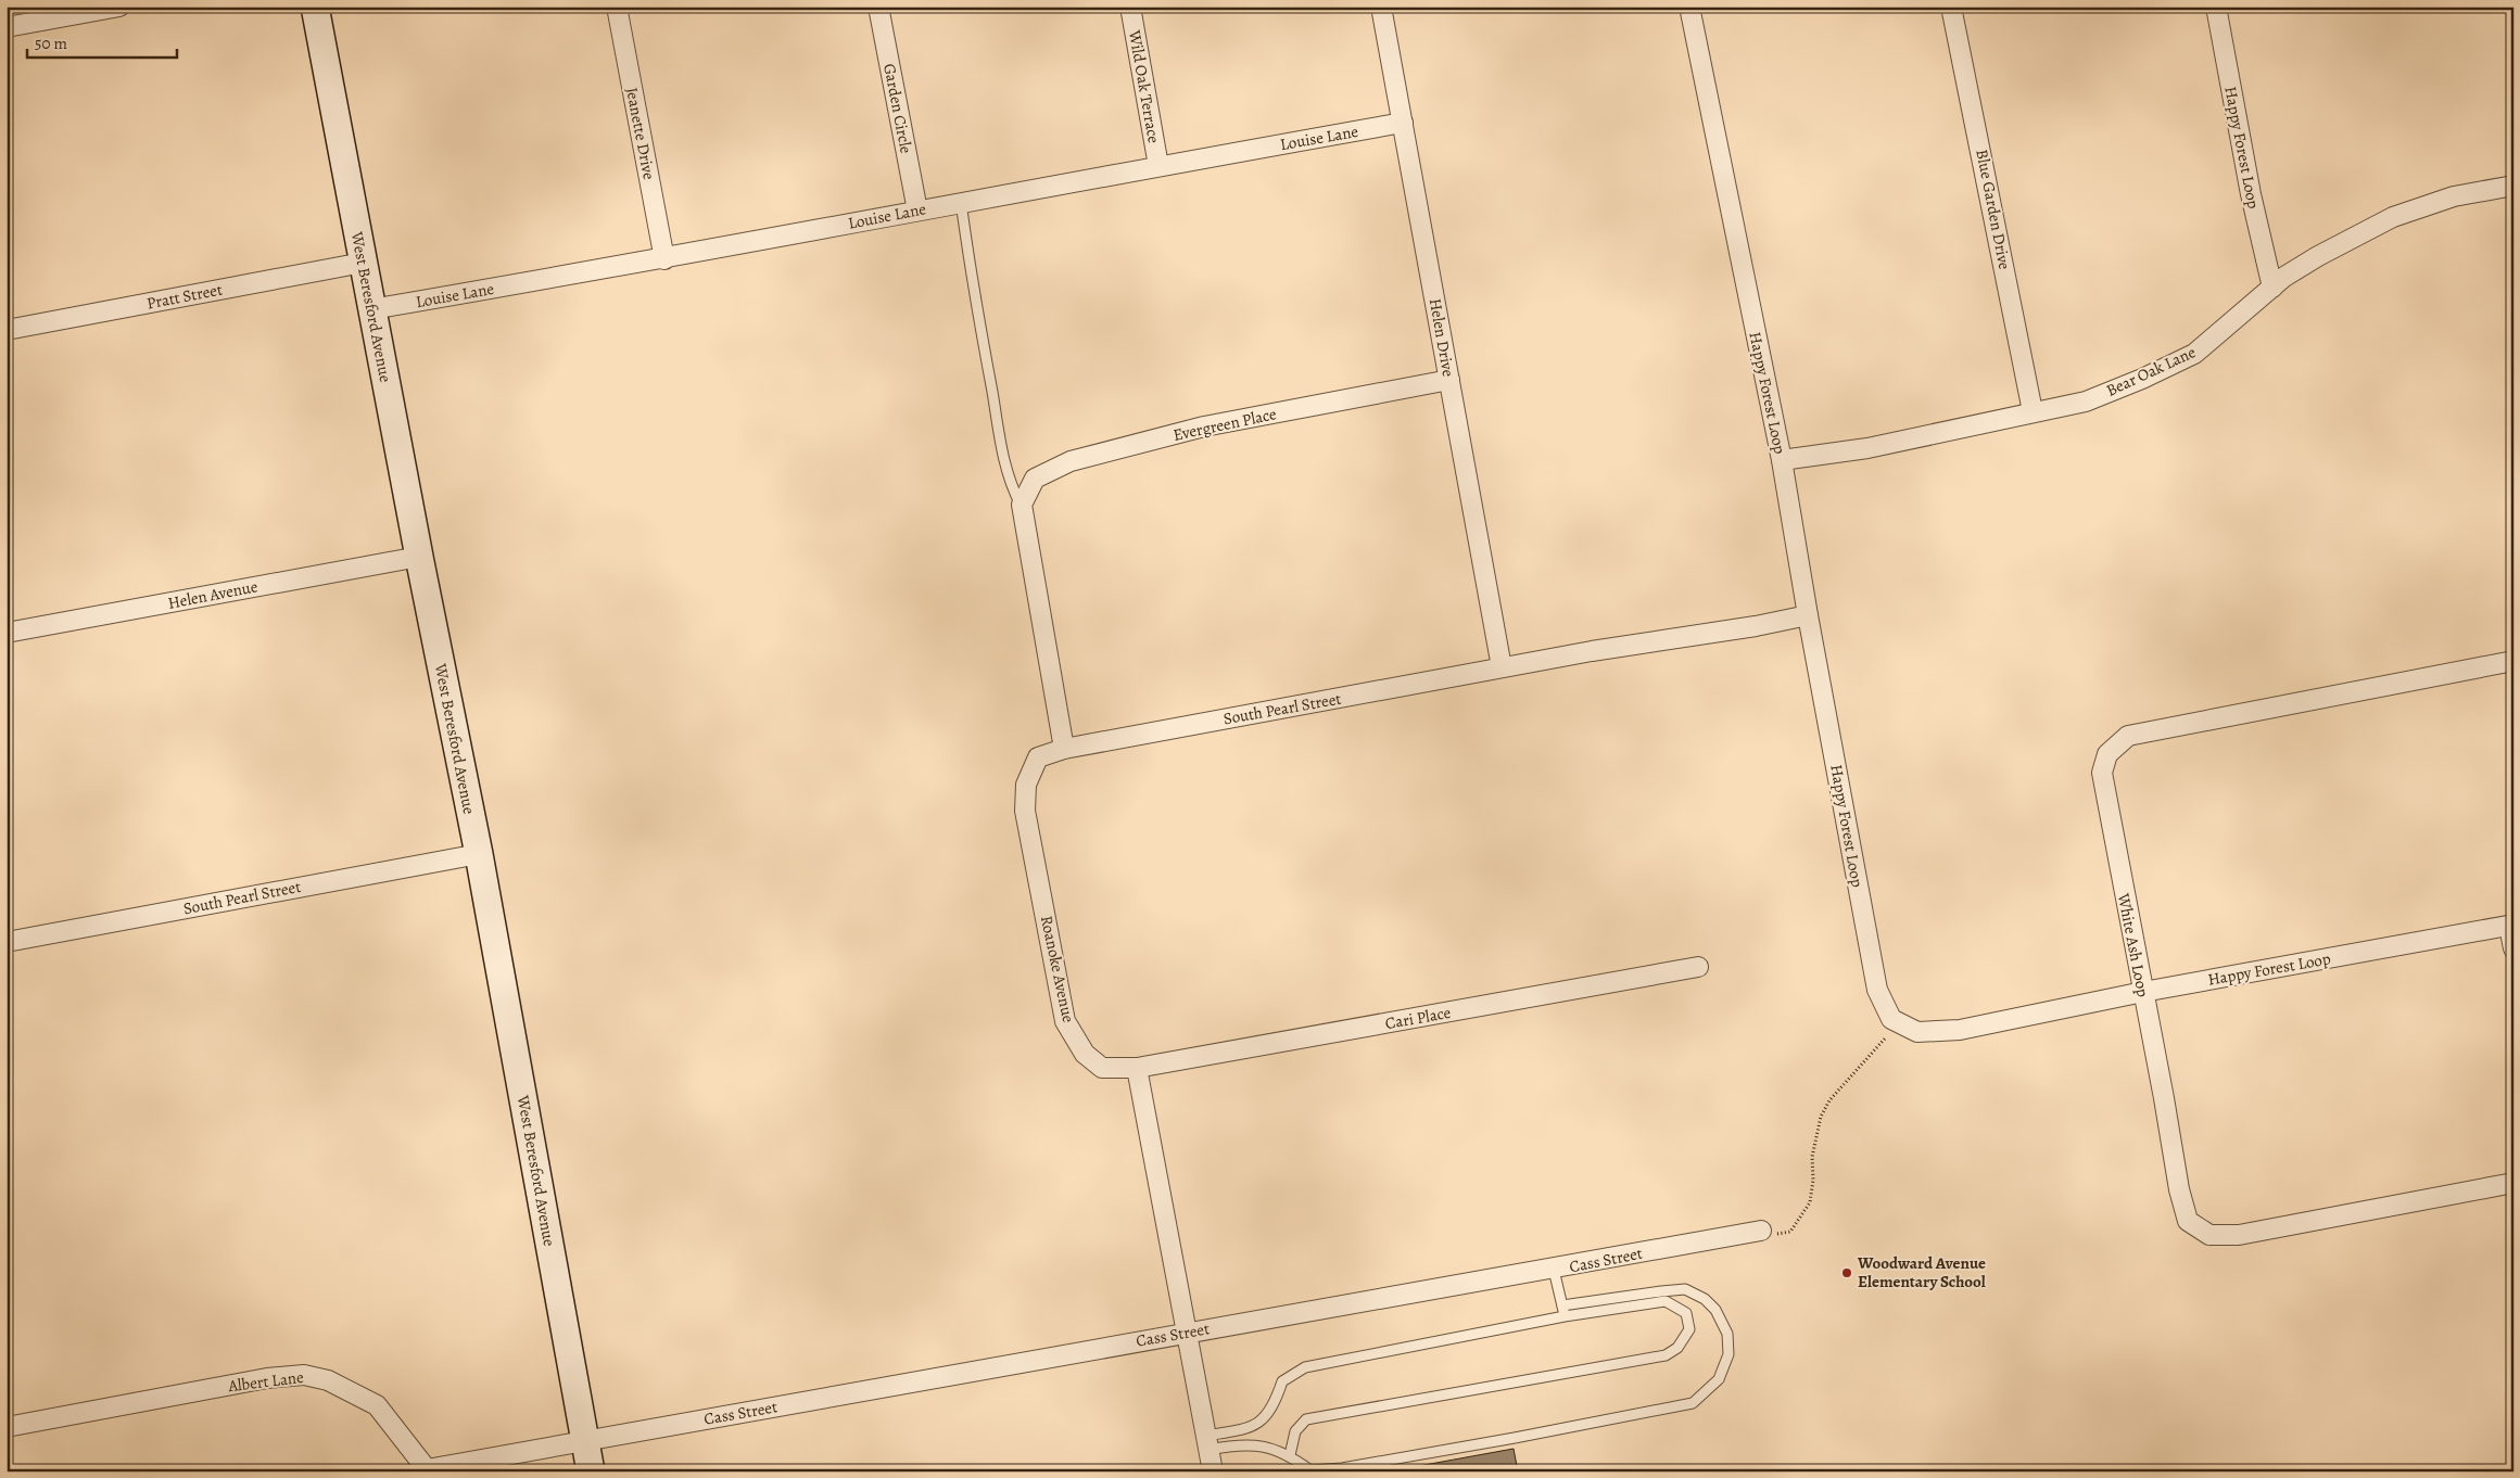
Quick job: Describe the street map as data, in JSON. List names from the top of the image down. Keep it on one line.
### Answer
{"streets":{"street":["Wild Oak Terrace","Garden Circle","Jeanette Drive","Louise Lane","Happy Forest Loop","Blue Garden Drive","Pratt Street","West Beresford Avenue","Helen Drive","Bear Oak Lane","Evergreen Place","Helen Avenue","South Pearl Street","White Ash Loop","Roanoke Avenue","Cari Place","Cass Street","Albert Lane"]},"crossings":[["Wild Oak Terrace","Louise Lane"],["Garden Circle","Louise Lane"],["Jeanette Drive","Louise Lane"],["Louise Lane","West Beresford Avenue"],["Louise Lane","Helen Drive"],["Happy Forest Loop","Bear Oak Lane"],["Happy Forest Loop","South Pearl Street"],["Happy Forest Loop","White Ash Loop"],["Blue Garden Drive","Bear Oak Lane"],["Pratt Street","West Beresford Avenue"],["West Beresford Avenue","Helen Avenue"],["West Beresford Avenue","South Pearl Street"],["West Beresford Avenue","Cass Street"],["West Beresford Avenue","Albert Lane"],["Helen Drive","Evergreen Place"],["Helen Drive","South Pearl Street"],["South Pearl Street","Roanoke Avenue"],["Roanoke Avenue","Cari Place"],["Cass Street","Albert Lane"]],"places":["Woodward Avenue Elementary School"],"scale_bar":"50 m"}
